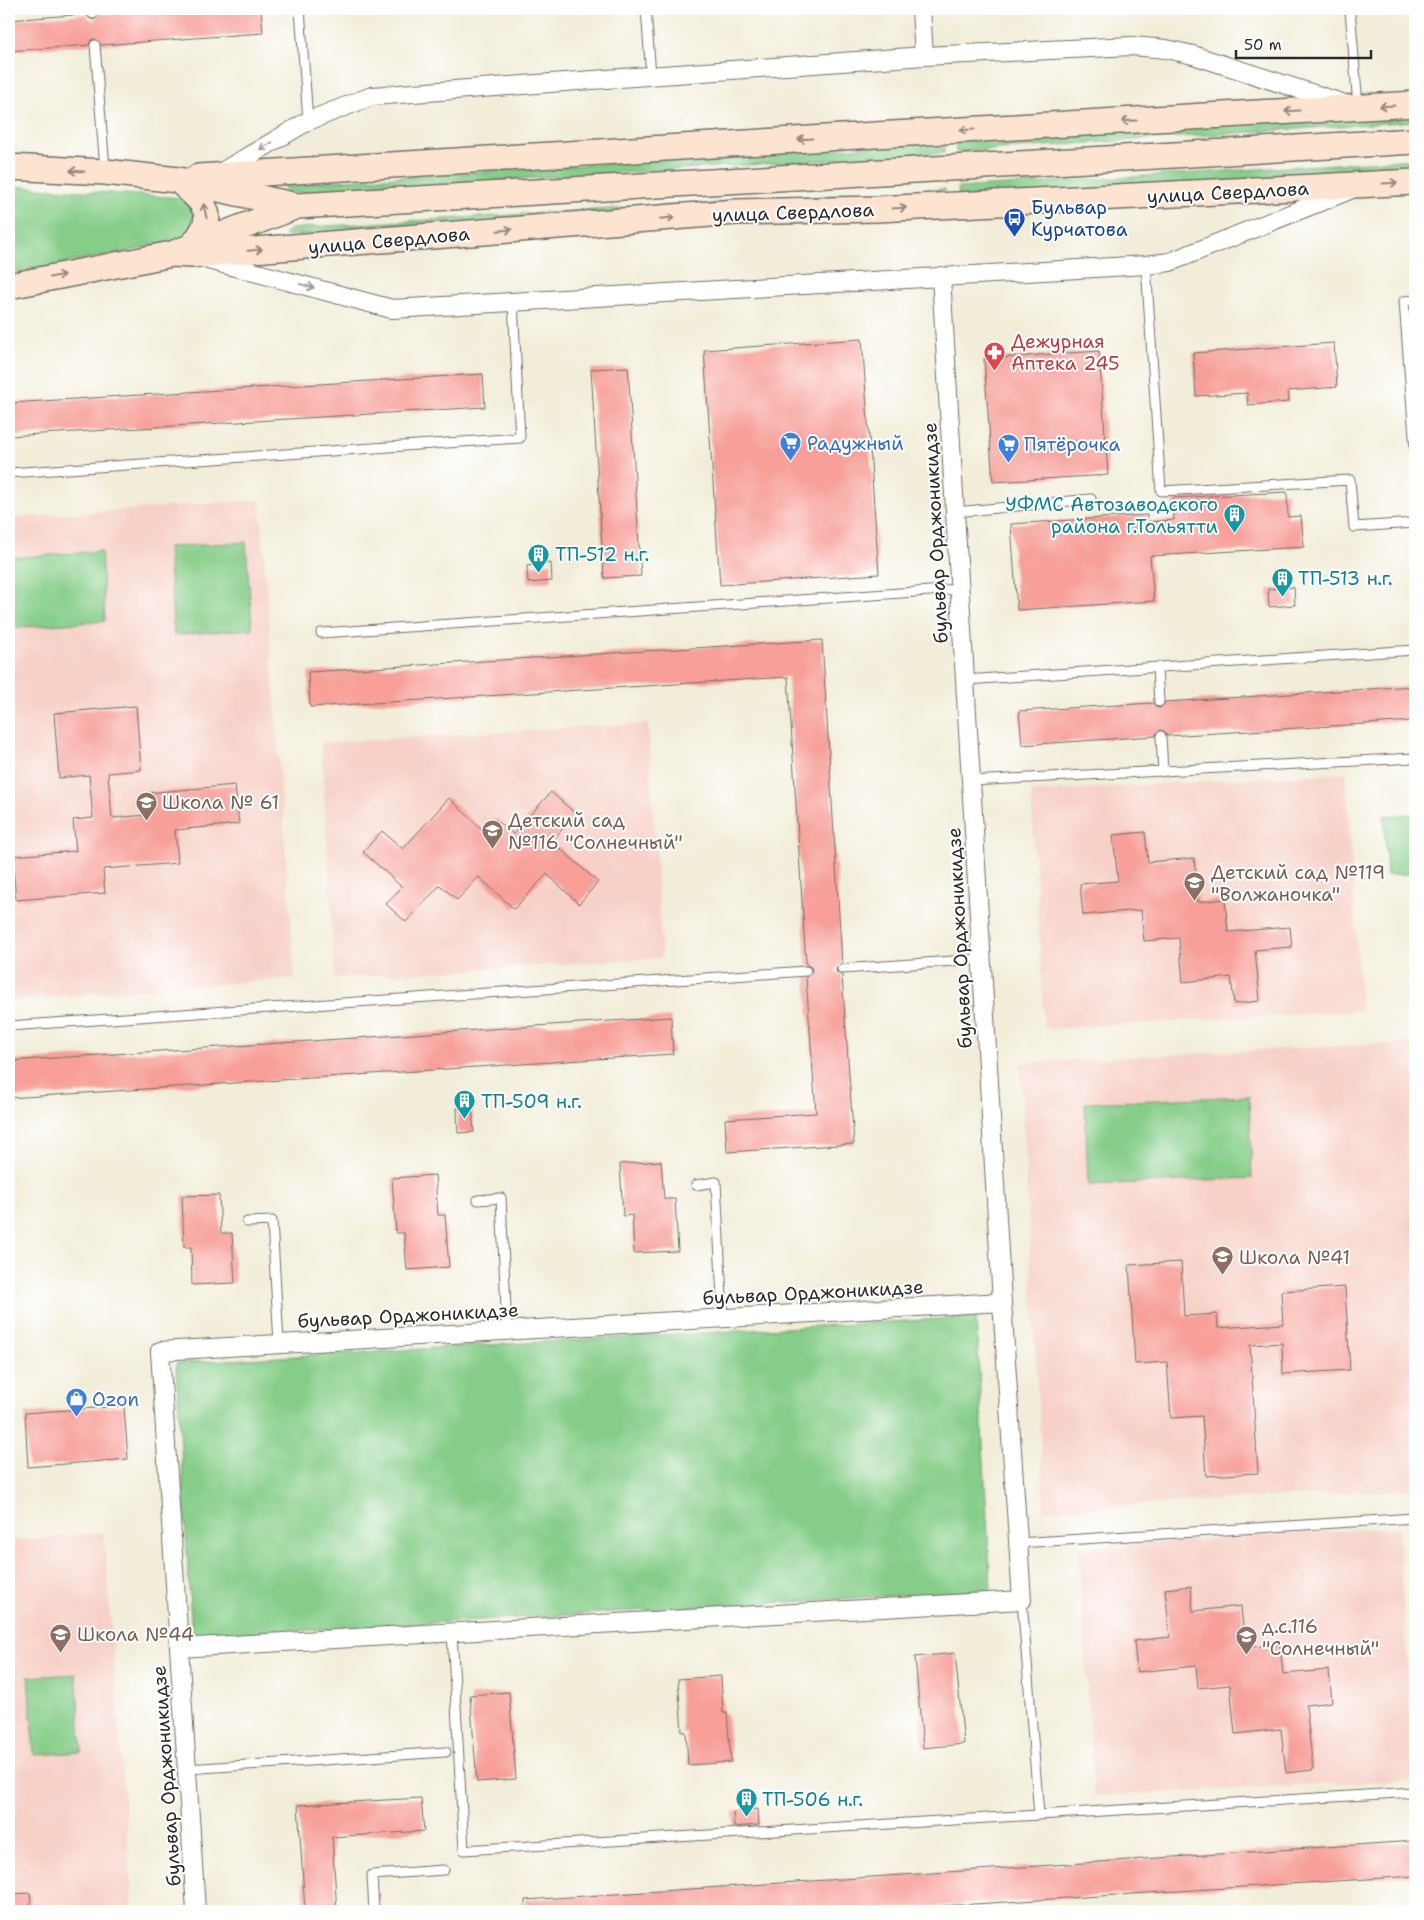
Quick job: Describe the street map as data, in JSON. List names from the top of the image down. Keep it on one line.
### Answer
{"streets":{"main road":["улица Свердлова"],"street":["бульвар Орджоникидзе"]},"places":{"bus stop":["Бульвар Курчатова"],"pharmacy":["Дежурная Аптека 245"],"supermarket":["Радужный","Пятёрочка"],"building":["УФМС Автозаводского района г.Тольятти","ТП-512 н.г.","ТП-513 н.г.","ТП-509 н.г.","ТП-506 н.г."],"school or university":["Школа № 61","Детский сад №116 \"Солнечный\"","Детский сад №119 \"Волжаночка\"","Школа №41","Школа №44","д.с.116 \"Солнечный\""],"shop":["Ozon"]},"scale_bar":"50 m"}
